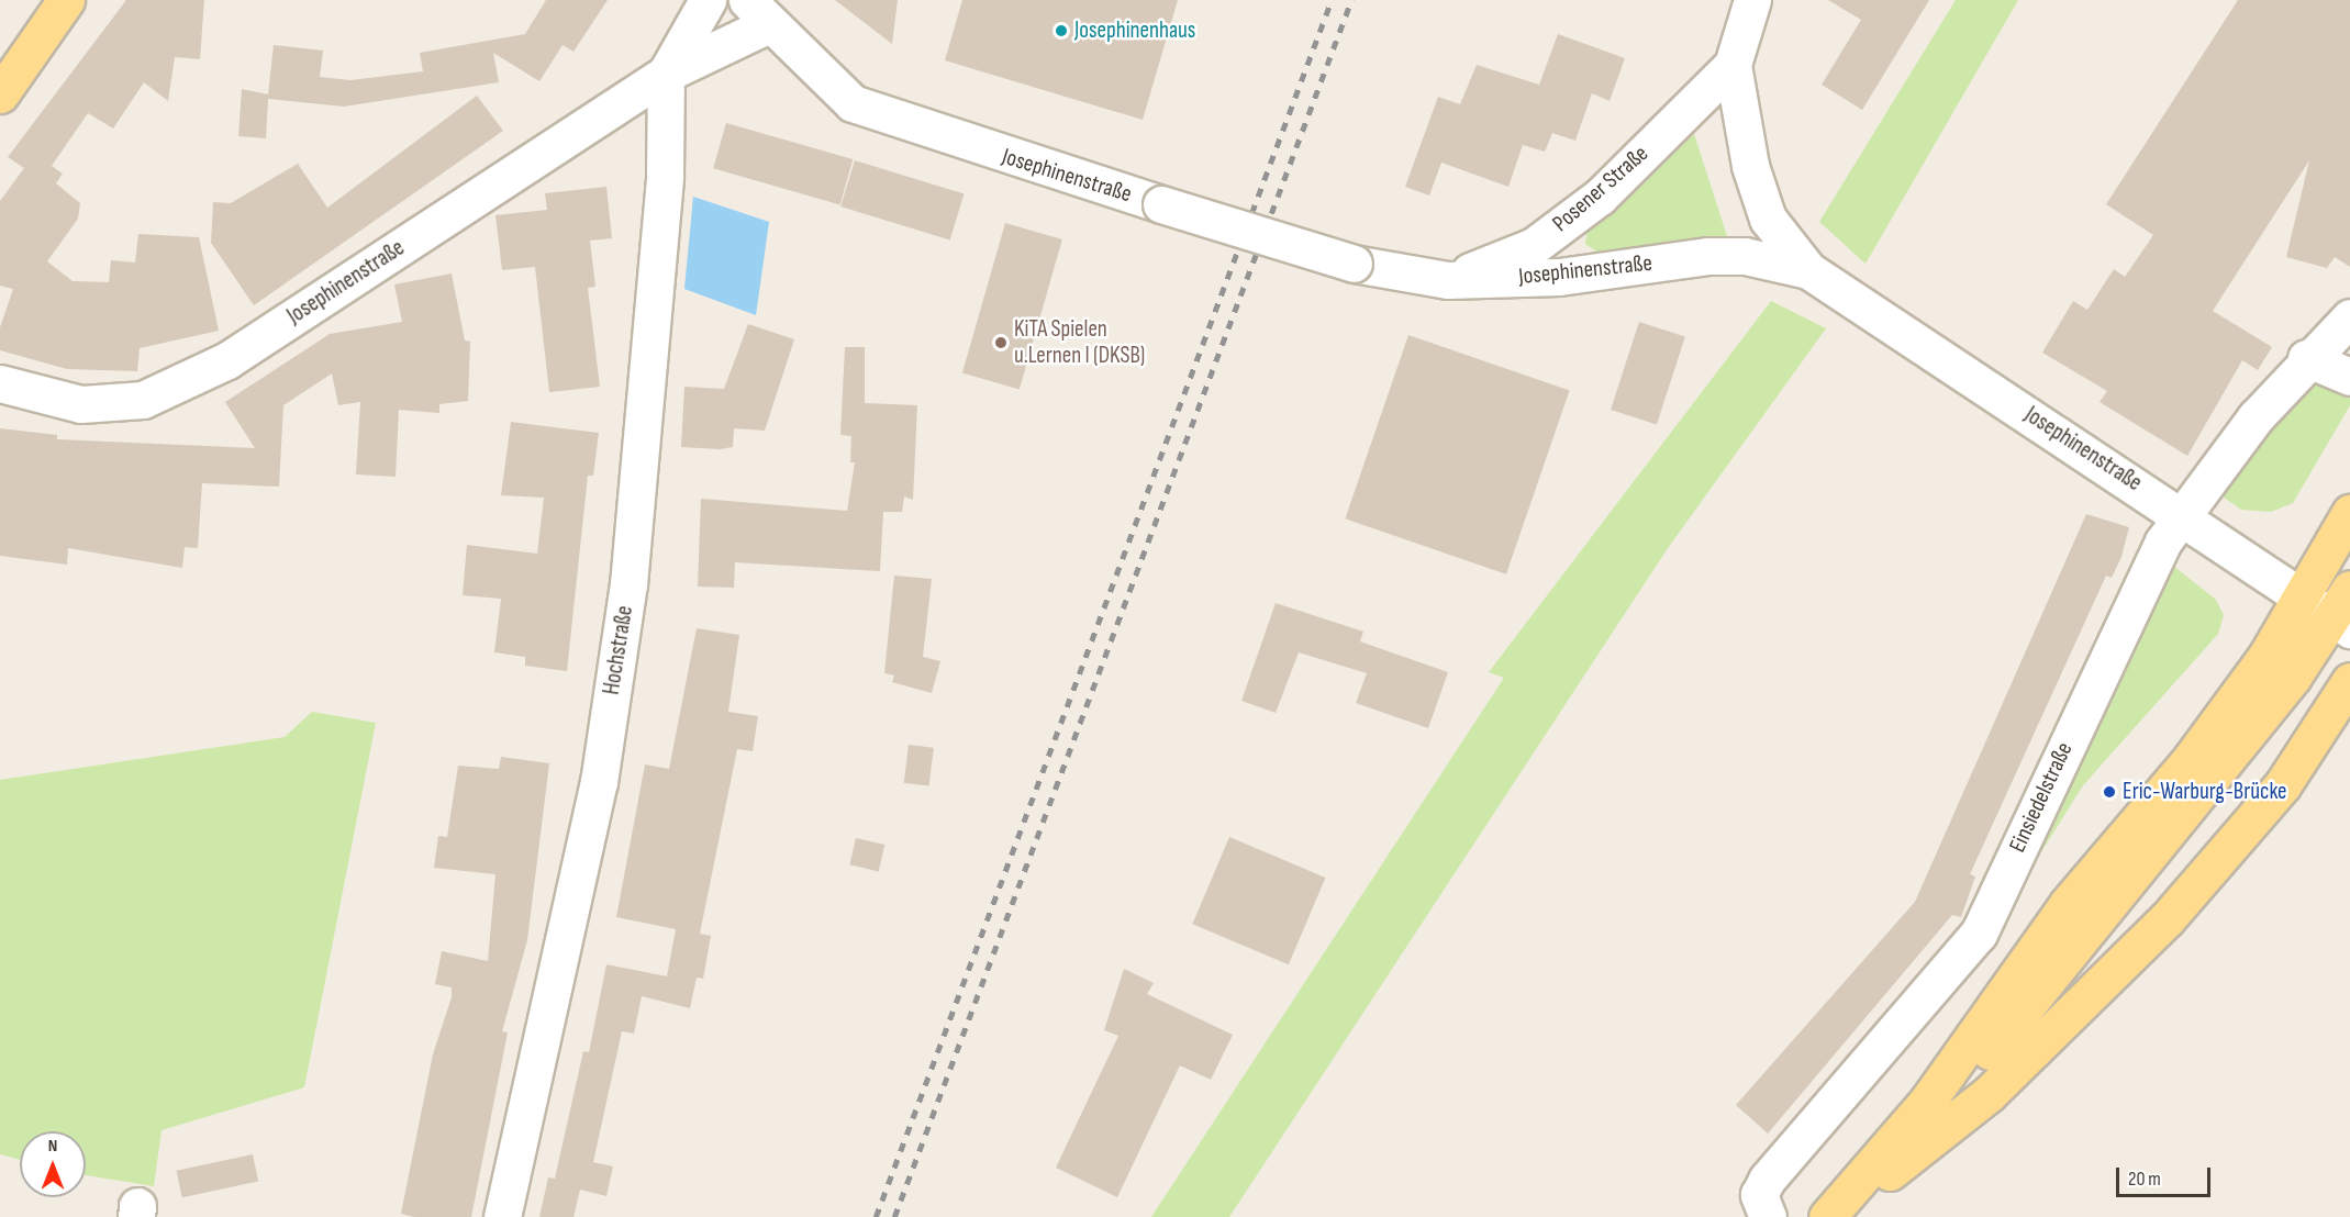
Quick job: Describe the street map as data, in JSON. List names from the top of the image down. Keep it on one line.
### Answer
{"streets":{"street":["Josephinenstraße","Posener Straße","Hochstraße","Einsiedelstraße"]},"crossings":[["Josephinenstraße","Posener Straße"],["Josephinenstraße","Hochstraße"],["Josephinenstraße","Einsiedelstraße"]],"places":["Josephinenhaus","KiTA Spielen u.Lernen I (DKSB)","Eric-Warburg-Brücke"],"scale_bar":"20 m","north":"top"}
